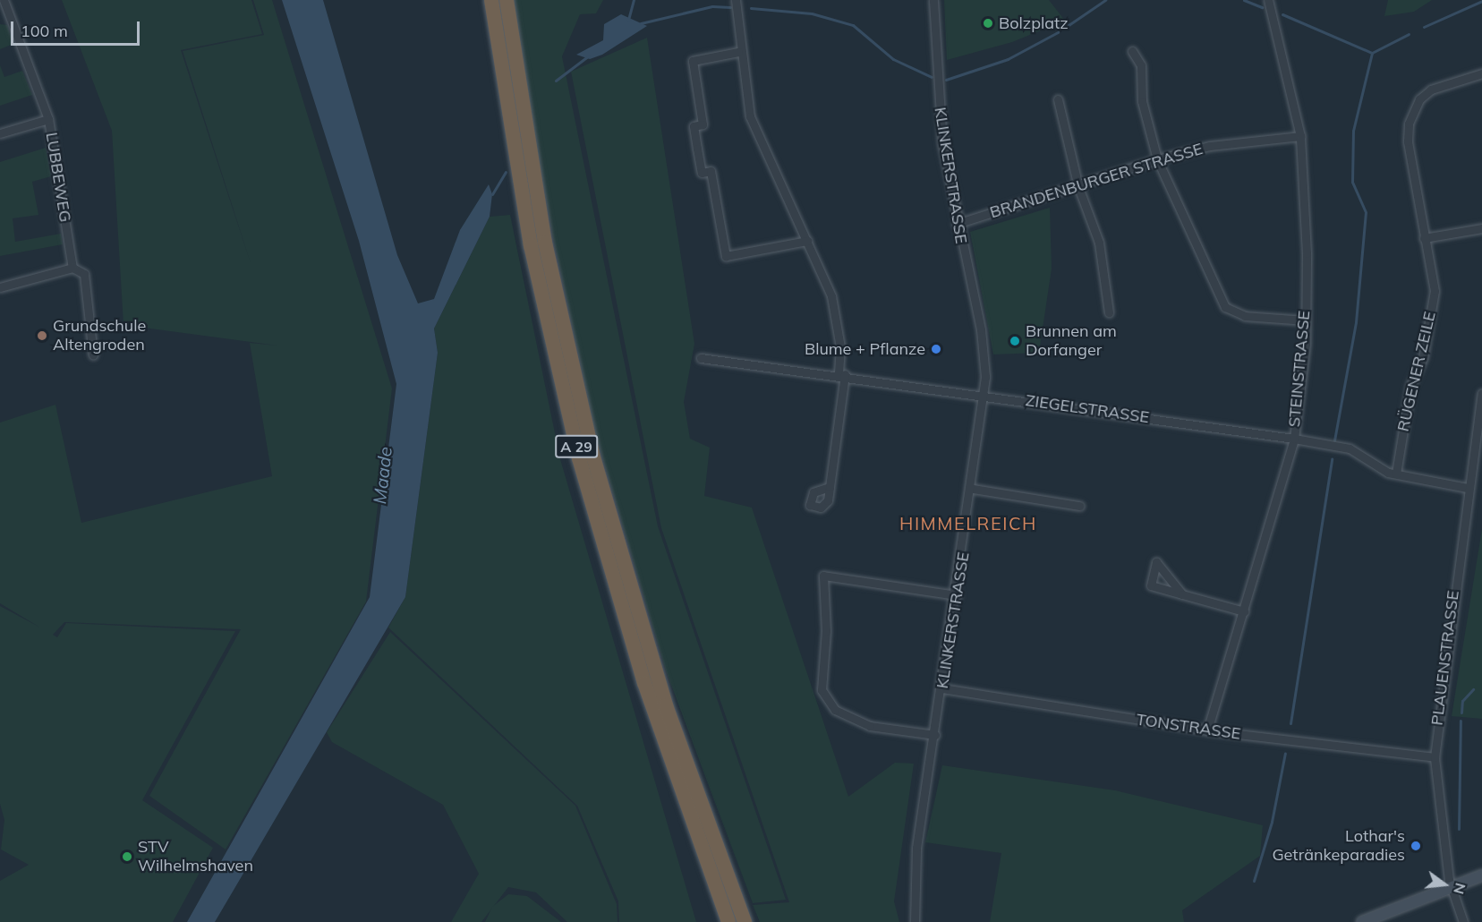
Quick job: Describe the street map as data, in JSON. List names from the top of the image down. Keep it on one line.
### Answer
{"streets":{"highway":["A 29"],"street":["KLINKERSTRASSE","LUBBEWEG","BRANDENBURGER STRASSE","STEINSTRASSE","RÜGENER ZEILE","ZIEGELSTRASSE","PLAUENSTRASSE","TONSTRASSE"]},"crossings":[["KLINKERSTRASSE","BRANDENBURGER STRASSE"],["KLINKERSTRASSE","ZIEGELSTRASSE"],["KLINKERSTRASSE","TONSTRASSE"],["BRANDENBURGER STRASSE","STEINSTRASSE"],["STEINSTRASSE","ZIEGELSTRASSE"],["STEINSTRASSE","TONSTRASSE"],["RÜGENER ZEILE","ZIEGELSTRASSE"],["ZIEGELSTRASSE","PLAUENSTRASSE"],["PLAUENSTRASSE","TONSTRASSE"]],"districts":["HIMMELREICH"],"water":["Maade"],"places":["Bolzplatz","Grundschule Altengroden","Brunnen am Dorfanger","Blume + Pflanze","Lothar's Getränkeparadies","STV Wilhelmshaven"],"scale_bar":"100 m","north":"right"}
